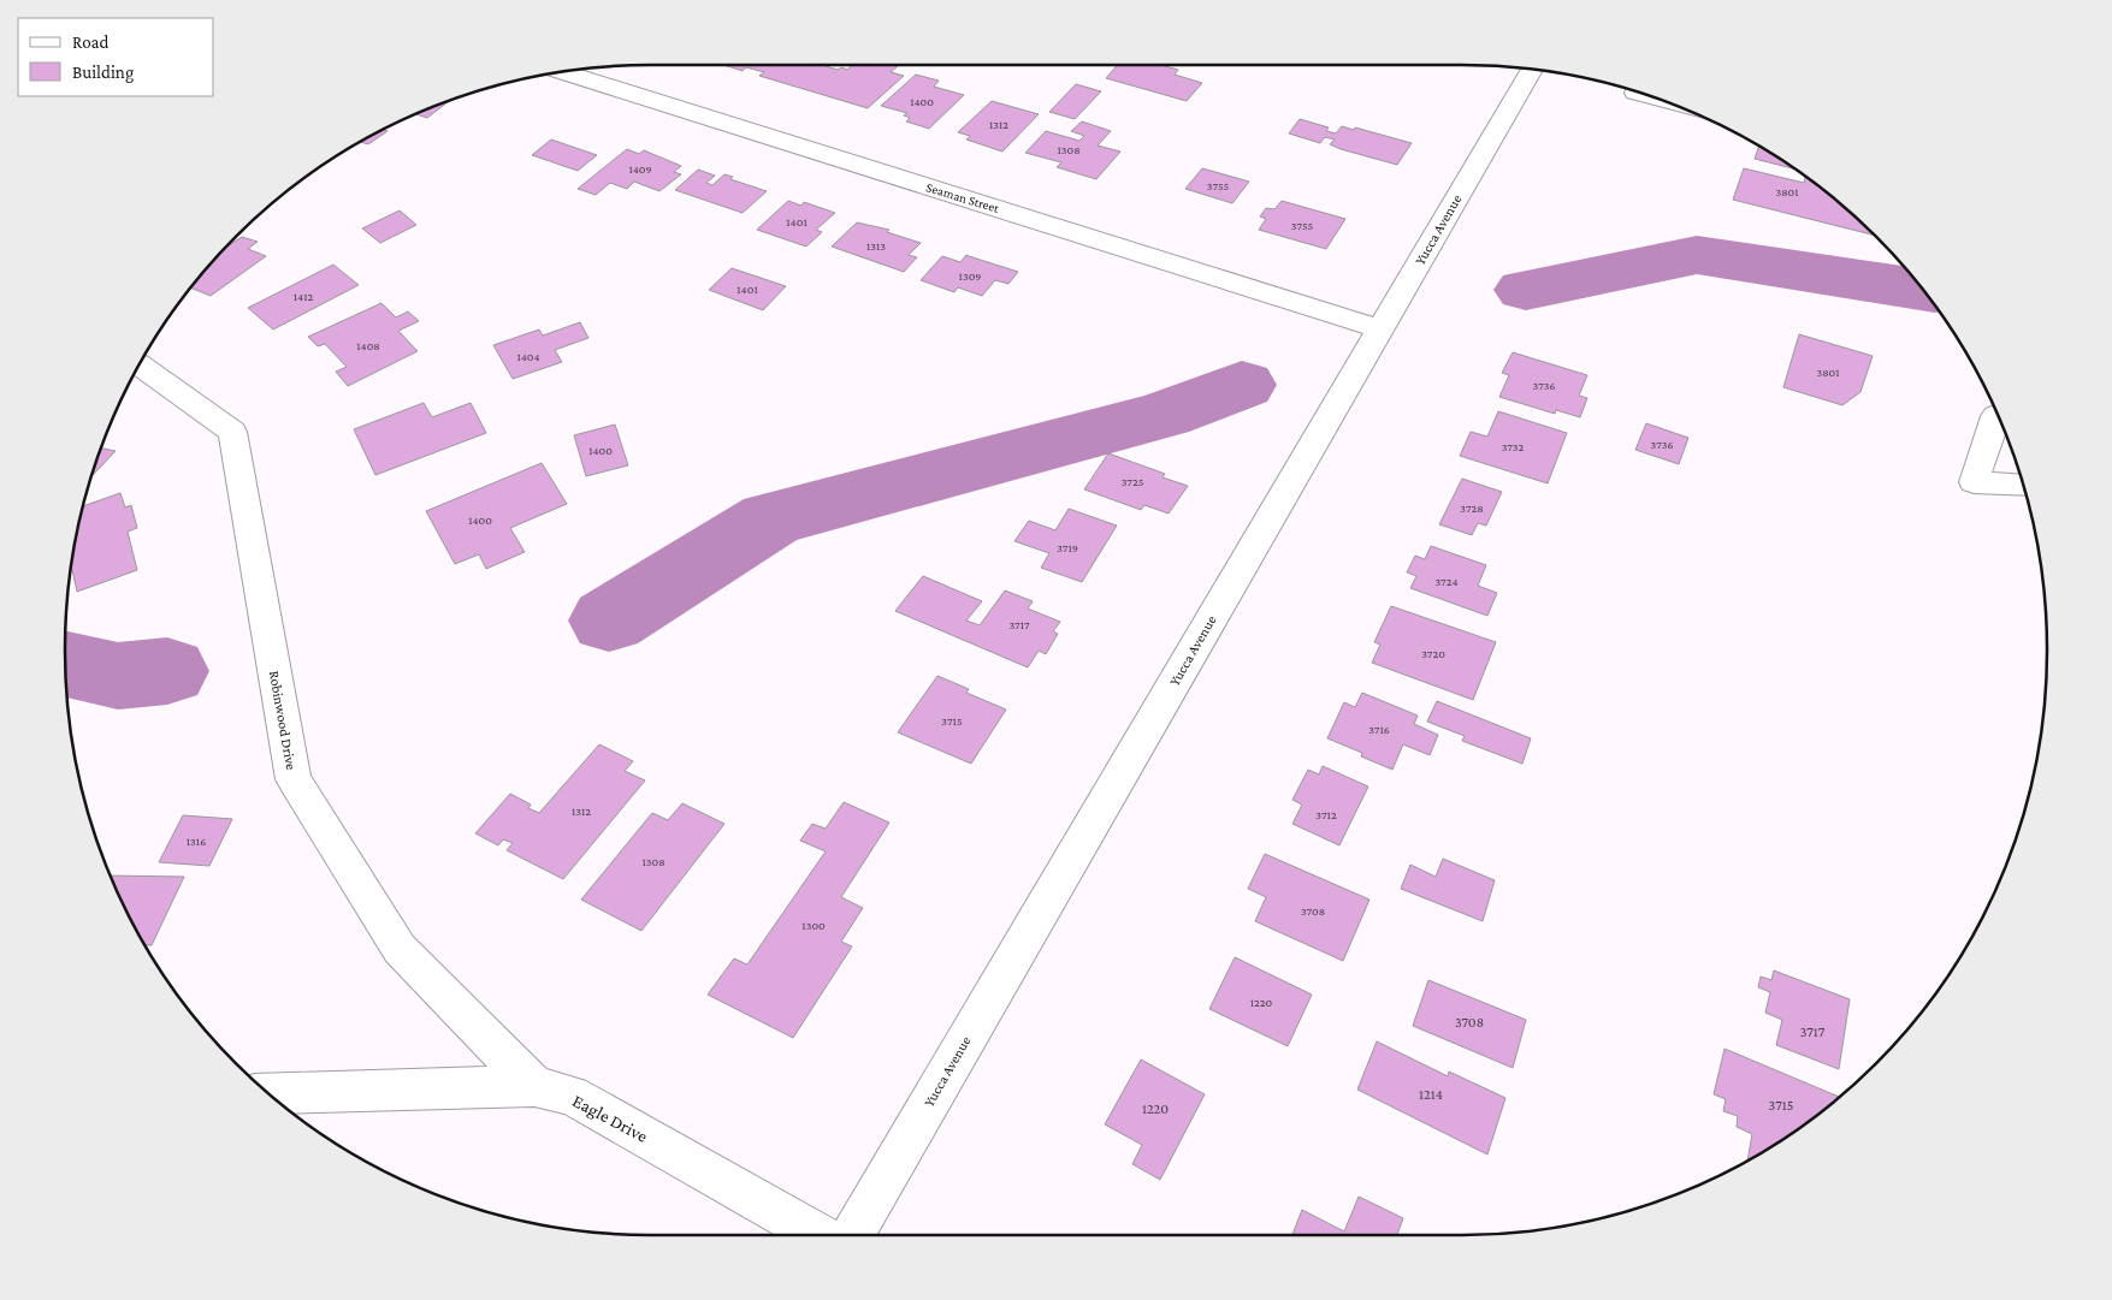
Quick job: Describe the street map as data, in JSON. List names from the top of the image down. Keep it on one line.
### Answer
{"streets":{"street":["Seaman Street","Yucca Avenue","Robinwood Drive","Eagle Drive"]},"crossings":[["Seaman Street","Yucca Avenue"],["Robinwood Drive","Eagle Drive"]],"house_numbers":["1400","1312","1308","1409","3755","3801","1401","3755","1313","1309","1401","1412","1408","1404","3801","3736","3736","3732","1400","3725","3728","1400","3719","3724","3717","3720","3715","3716","1312","3712","1316","1308","3708","1300","1220","3708","3717","1214","3715","1220"],"legend":["Road","Building"]}
